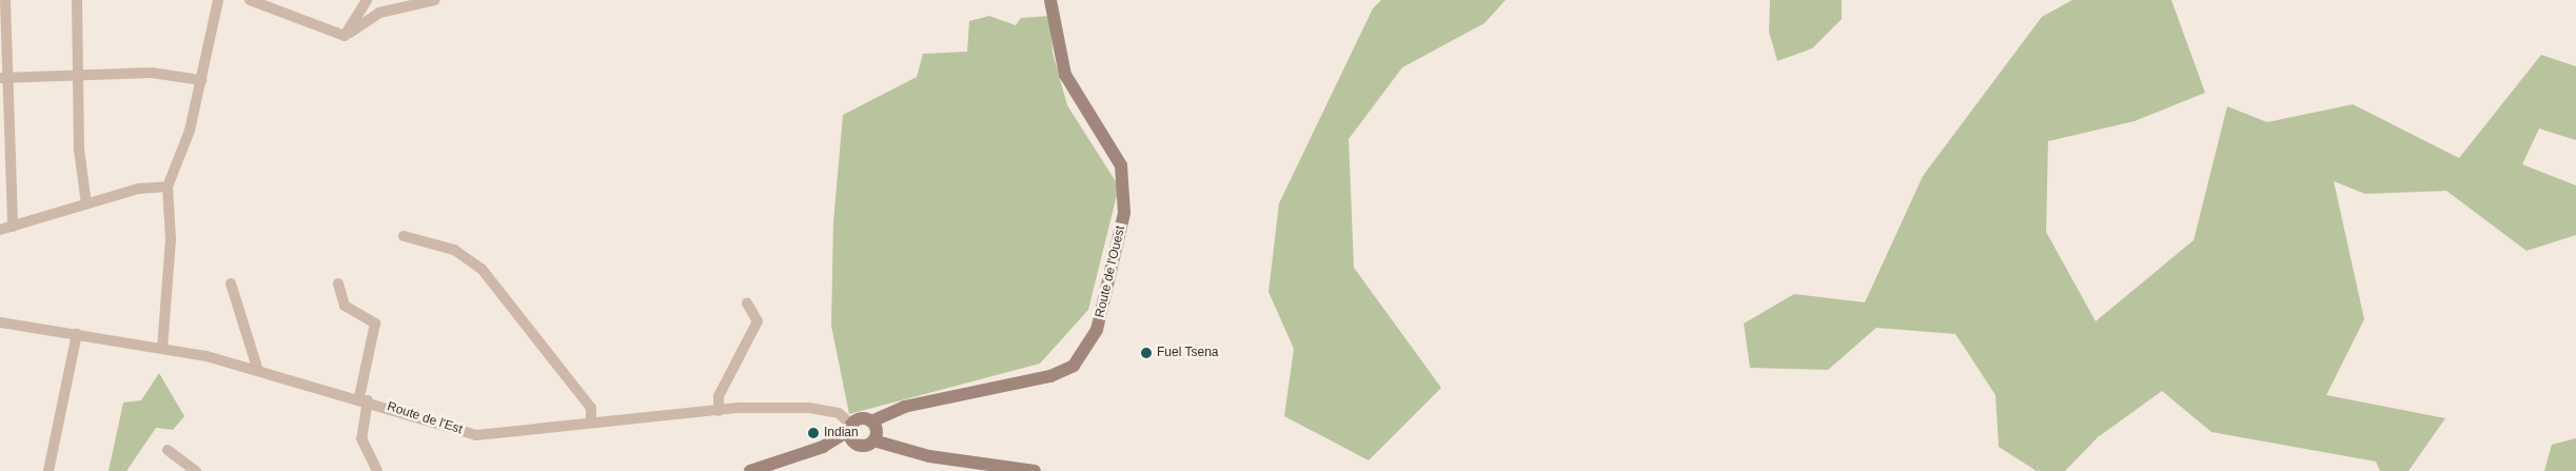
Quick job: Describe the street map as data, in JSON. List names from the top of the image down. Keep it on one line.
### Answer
{"streets":{"main road":["Route de l'Ouest"],"street":["Route de l'Est"]},"places":["Fuel Tsena","Indian"]}
